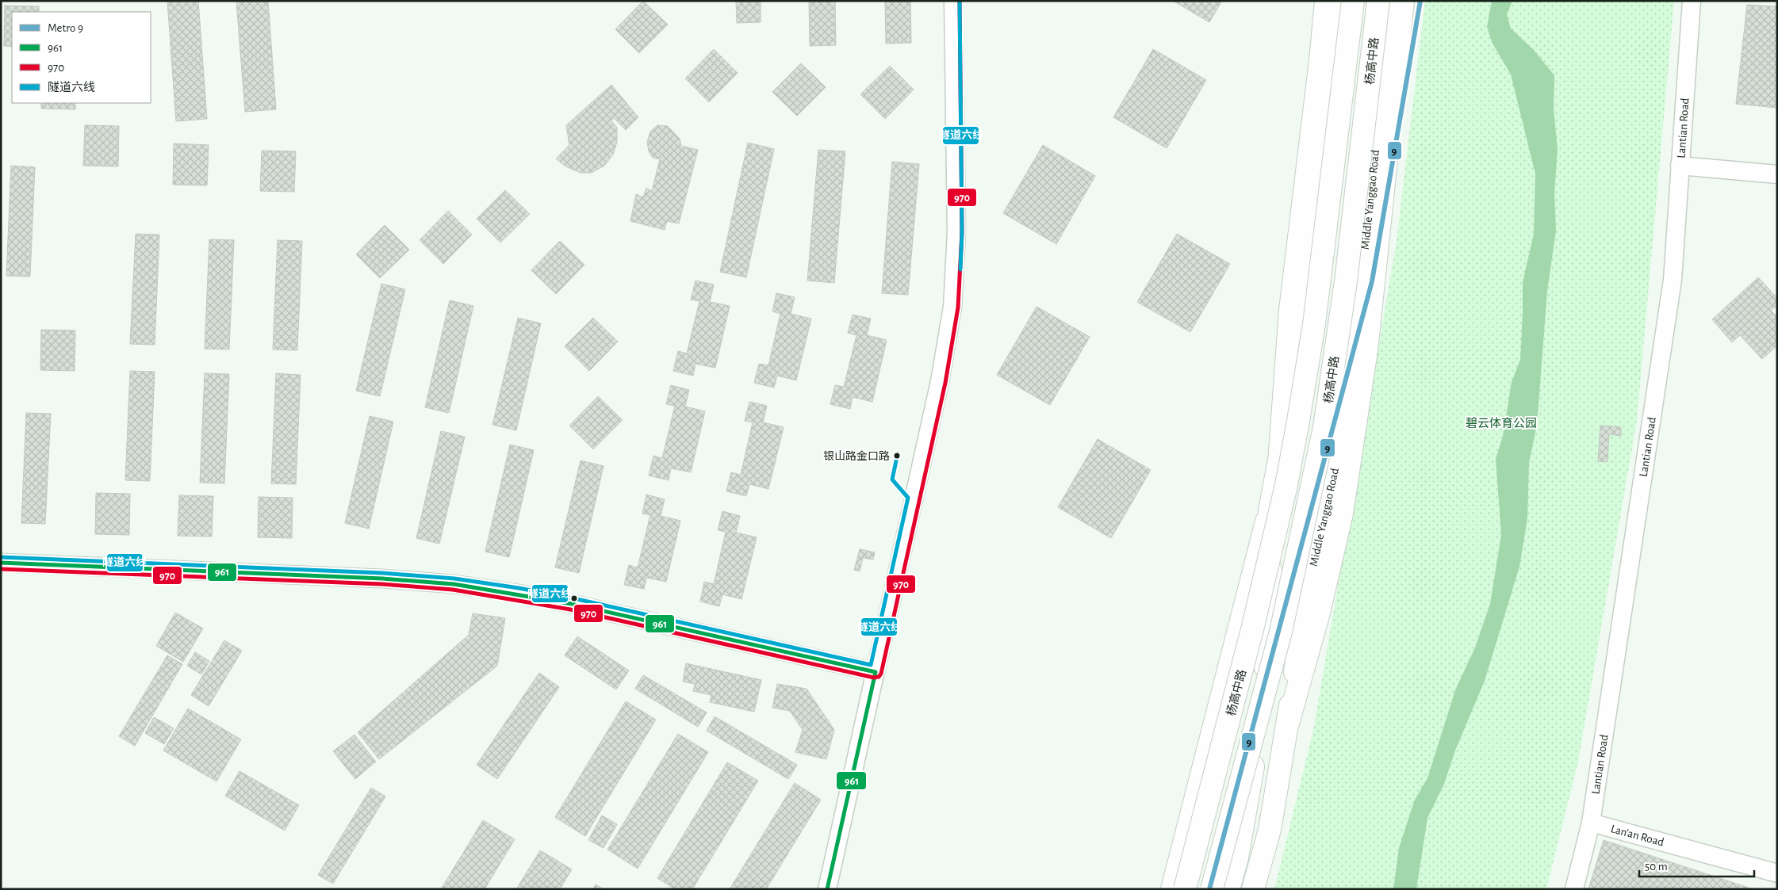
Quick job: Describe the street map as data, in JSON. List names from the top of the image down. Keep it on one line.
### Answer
{"streets":{"main road":["杨高中路","Middle Yanggao Road"],"street":["Lantian Road","Lan'an Road"]},"crossings":[["Lantian Road","Lan'an Road"]],"parks":["碧云体育公园"],"places":["银山路金口路"],"lines":["metro line 9","transit line 970","transit line 隧道六线","transit line 961"],"legend":["Metro 9","961","970","隧道六线"],"scale_bar":"50 m"}
